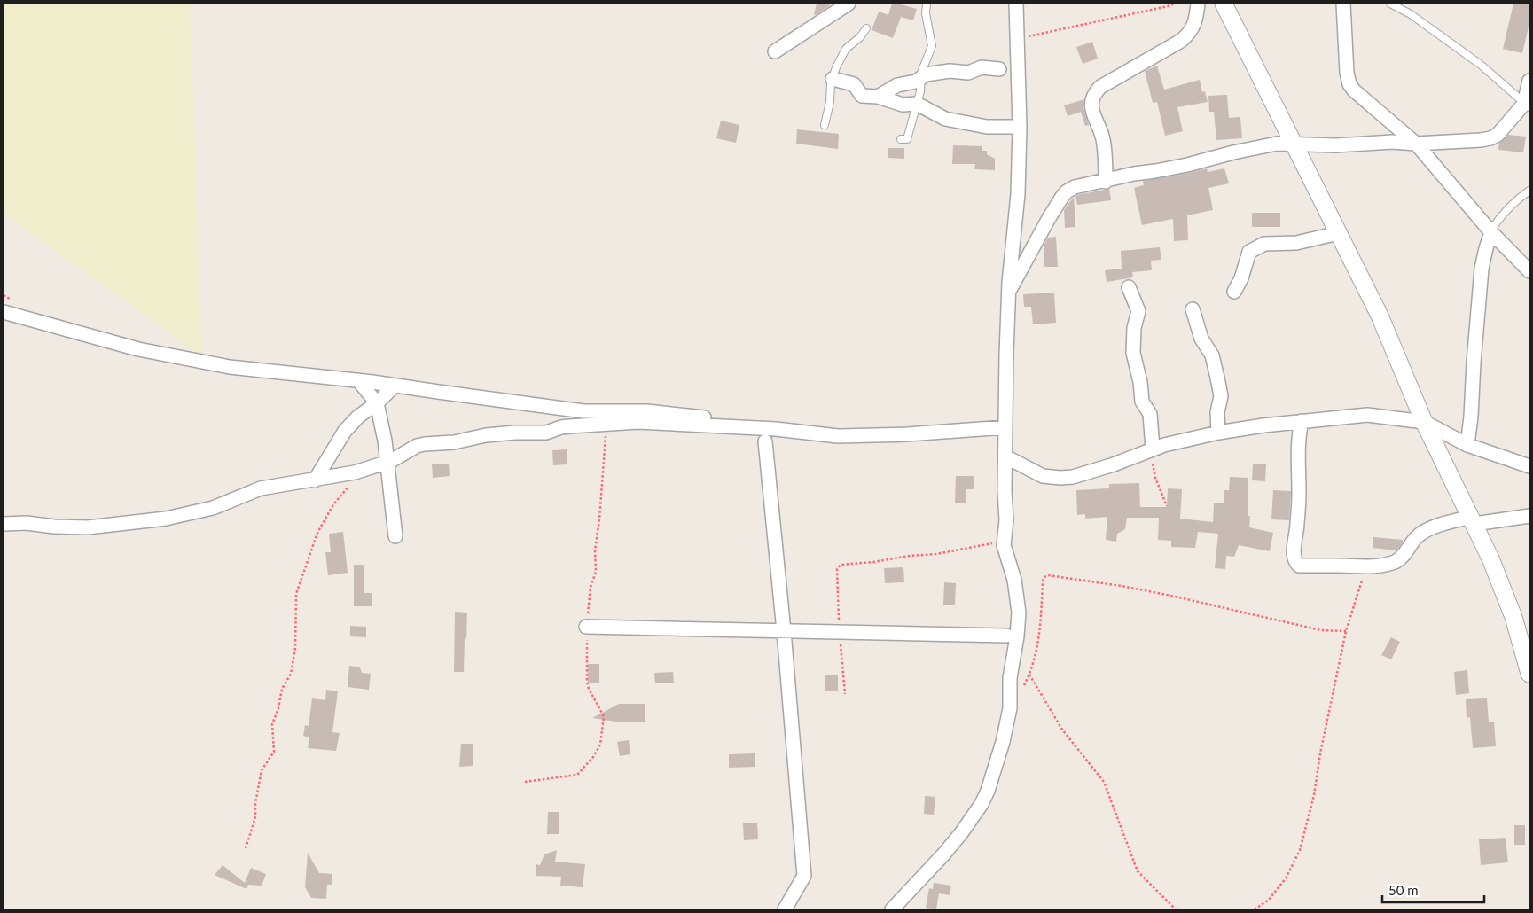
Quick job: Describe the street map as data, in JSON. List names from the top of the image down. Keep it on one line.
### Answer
{"scale_bar":"50 m"}
